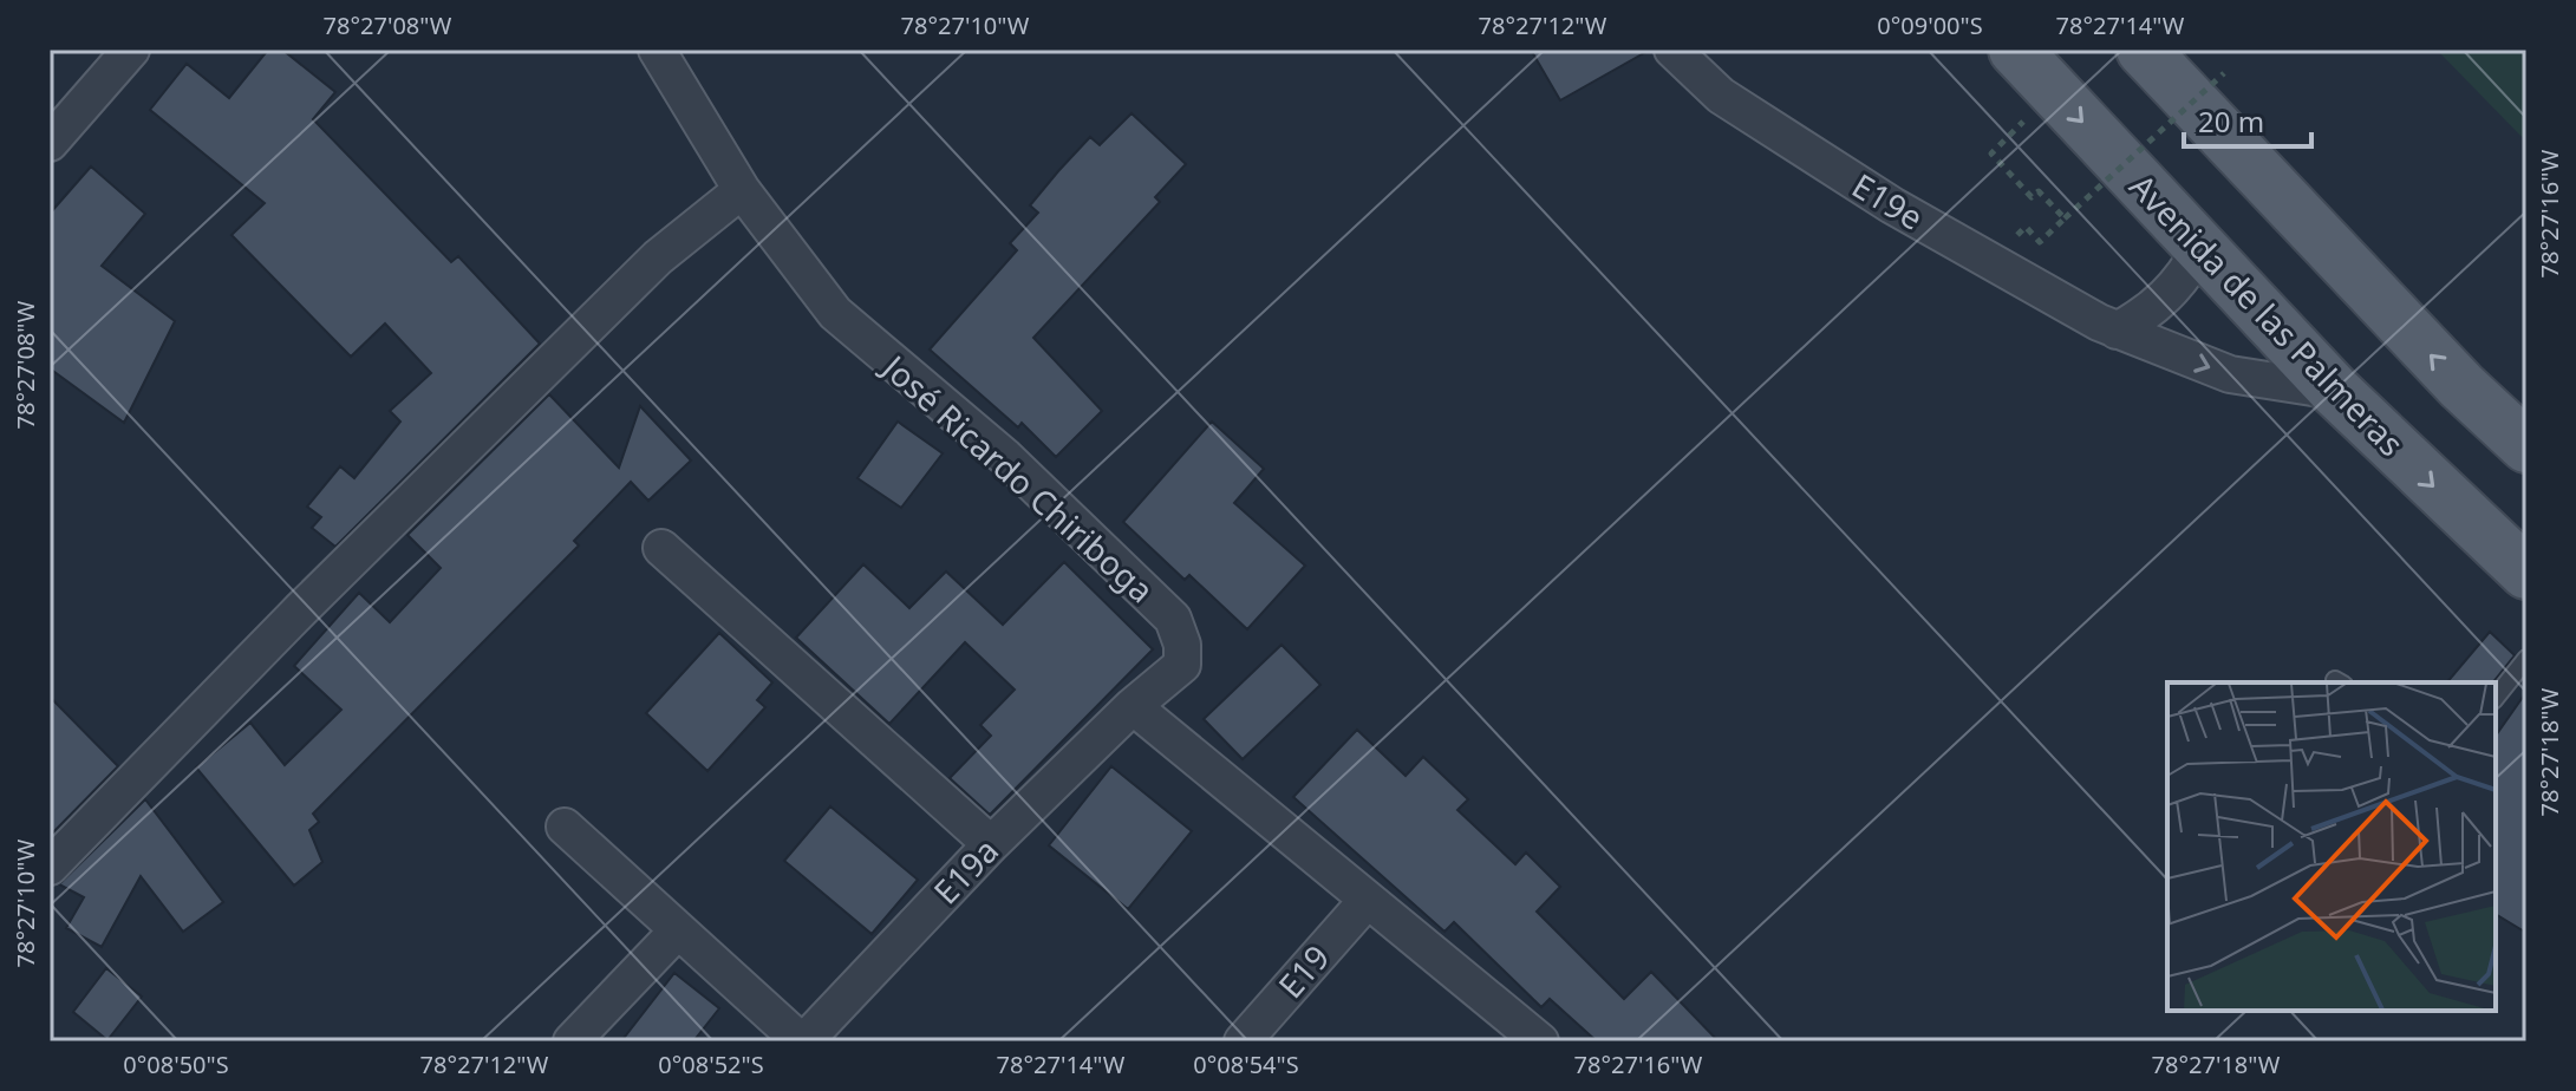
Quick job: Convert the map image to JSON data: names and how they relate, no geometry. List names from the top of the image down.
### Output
{
  "streets": {
    "main road": ["Avenida de las Palmeras"],
    "street": [
      "E19e",
      "José Ricardo Chiriboga",
      "E19a",
      "E19"
    ]
  },
  "crossings": [
    ["E19e", "Avenida de las Palmeras"],
    ["José Ricardo Chiriboga", "E19a"]
  ],
  "scale_bar": "20 m",
  "coordinates": [
    "78°27'08\"W",
    "78°27'10\"W",
    "78°27'12\"W",
    "0°09'00\"S",
    "78°27'14\"W",
    "78°27'16\"W",
    "78°27'18\"W",
    "0°08'50\"S",
    "0°08'52\"S",
    "0°08'54\"S"
  ]
}
